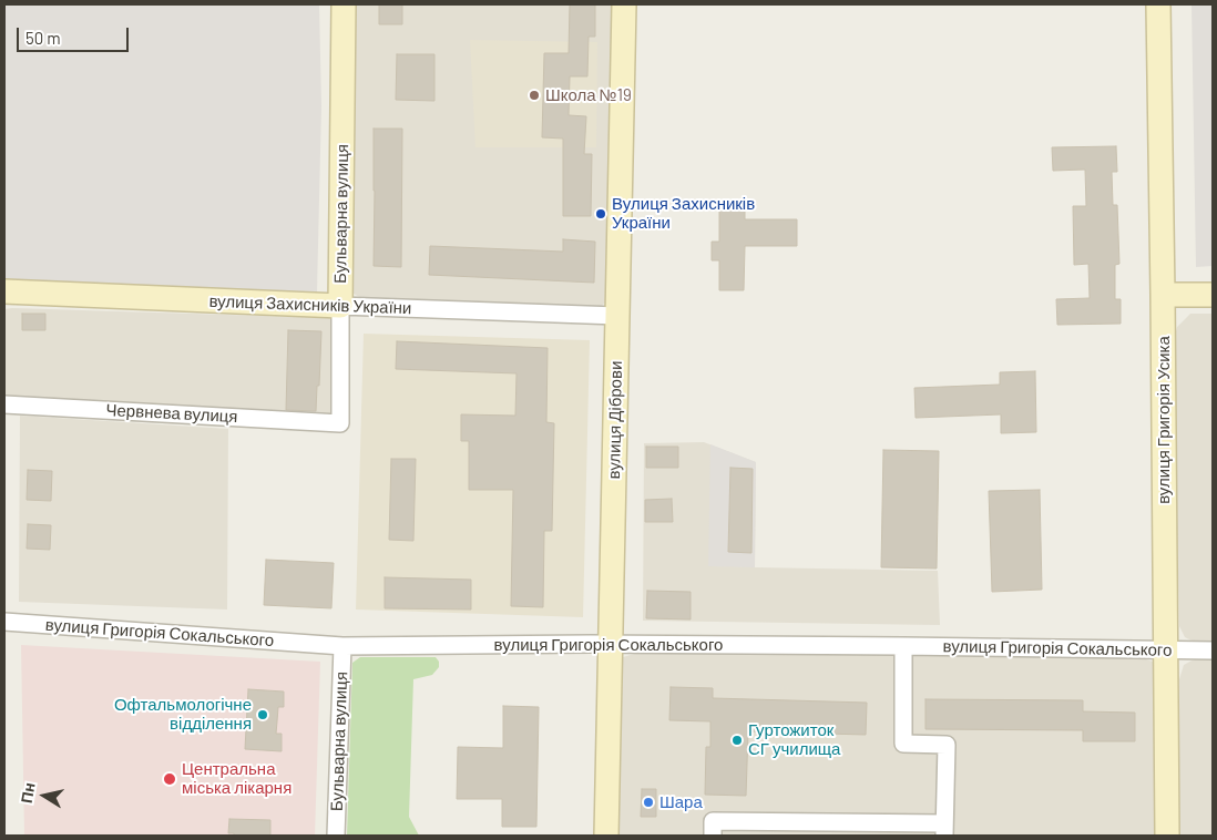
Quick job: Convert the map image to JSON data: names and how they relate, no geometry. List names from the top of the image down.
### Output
{
  "streets": {
    "street": [
      "Бульварна вулиця",
      "вулиця Захисників України",
      "Червнева вулиця",
      "вулиця Діброви",
      "вулиця Григорія Усика",
      "вулиця Григорія Сокальського"
    ]
  },
  "crossings": [
    ["Бульварна вулиця", "вулиця Захисників України"],
    ["Бульварна вулиця", "Червнева вулиця"],
    ["Бульварна вулиця", "вулиця Григорія Сокальського"],
    ["вулиця Захисників України", "вулиця Діброви"],
    ["вулиця Діброви", "вулиця Григорія Сокальського"],
    ["вулиця Григорія Усика", "вулиця Григорія Сокальського"]
  ],
  "places": [
    "Школа №19",
    "Вулиця Захисників України",
    "Офтальмологічне відділення",
    "Гуртожиток СГ училища",
    "Центральна міська лікарня",
    "Шара"
  ],
  "scale_bar": "50 m",
  "north": "left"
}
